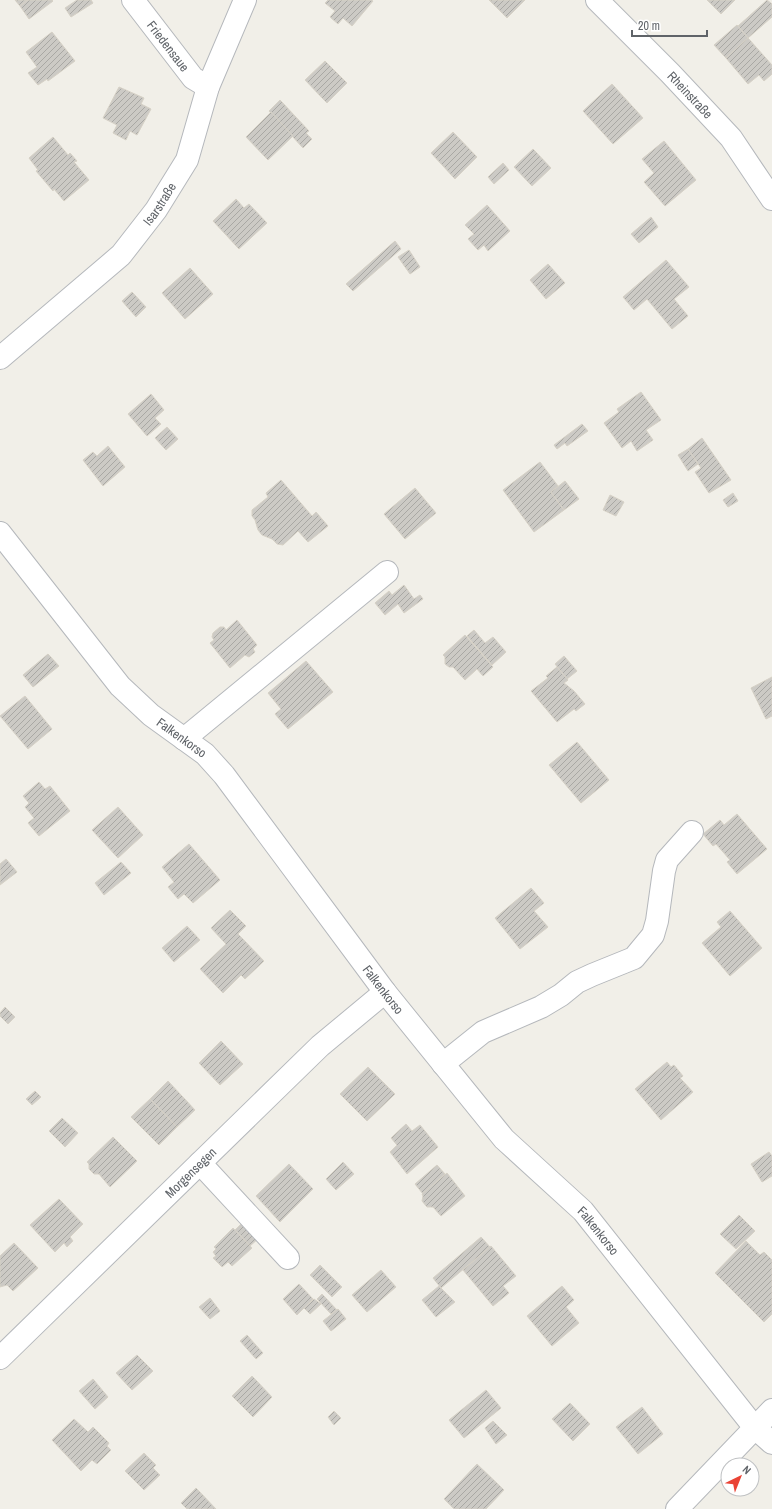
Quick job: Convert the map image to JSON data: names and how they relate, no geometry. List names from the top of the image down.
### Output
{
  "streets": {
    "street": [
      "Friedensaue",
      "Rheinstraße",
      "Isarstraße",
      "Falkenkorso",
      "Morgensegen"
    ]
  },
  "crossings": [
    ["Friedensaue", "Isarstraße"],
    ["Falkenkorso", "Morgensegen"]
  ],
  "scale_bar": "20 m",
  "north": "top right"
}
